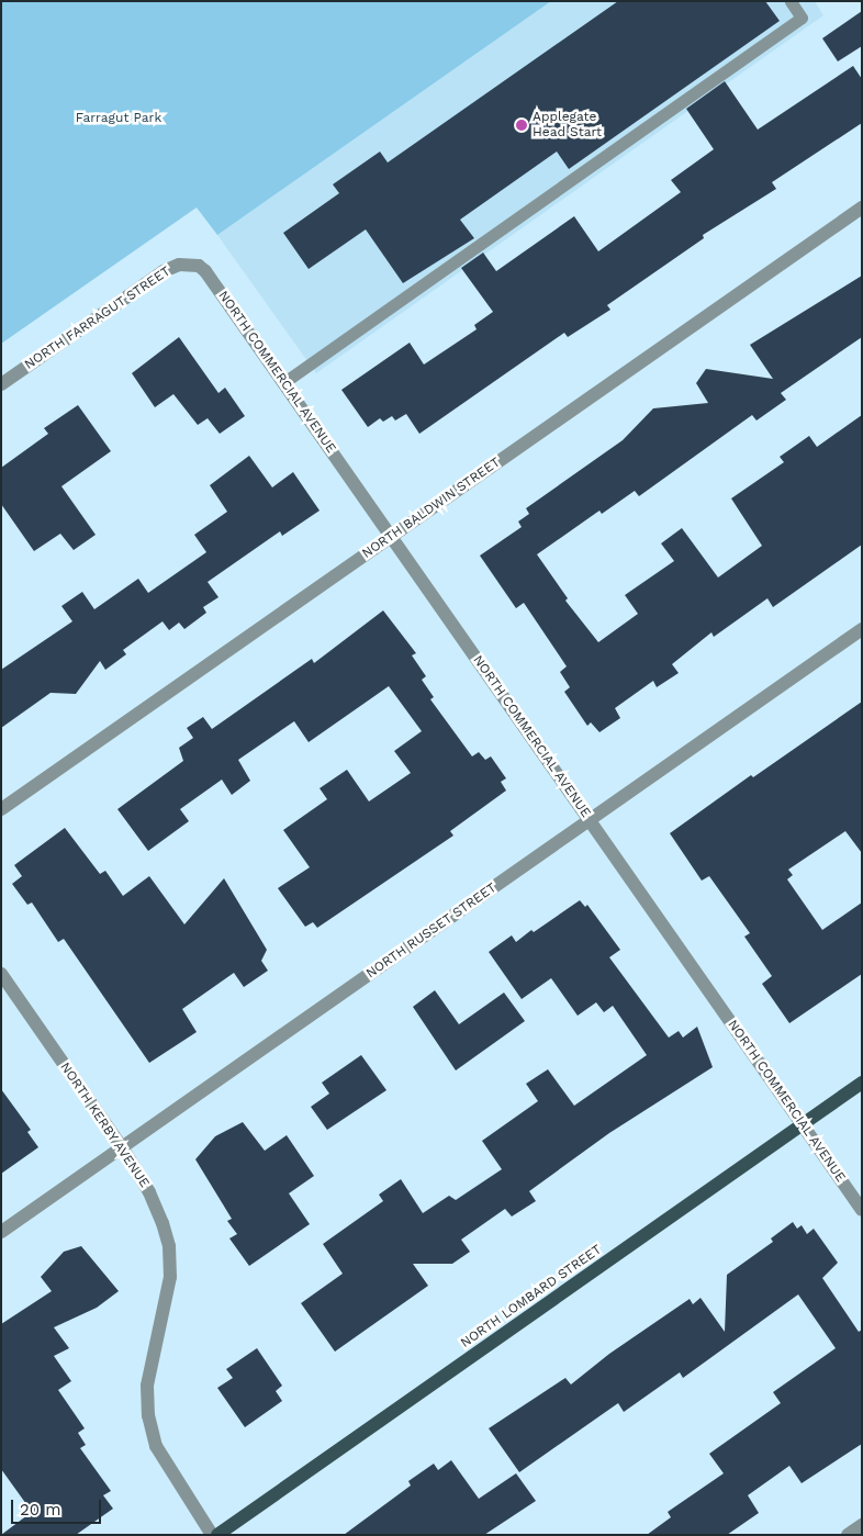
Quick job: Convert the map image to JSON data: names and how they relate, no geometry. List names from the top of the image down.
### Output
{
  "streets": {
    "main road": ["NORTH LOMBARD STREET"],
    "street": [
      "NORTH FARRAGUT STREET",
      "NORTH COMMERCIAL AVENUE",
      "NORTH BALDWIN STREET",
      "NORTH RUSSET STREET",
      "NORTH KERBY AVENUE"
    ]
  },
  "crossings": [
    ["NORTH FARRAGUT STREET", "NORTH COMMERCIAL AVENUE"],
    ["NORTH COMMERCIAL AVENUE", "NORTH BALDWIN STREET"],
    ["NORTH COMMERCIAL AVENUE", "NORTH RUSSET STREET"],
    ["NORTH COMMERCIAL AVENUE", "NORTH LOMBARD STREET"],
    ["NORTH RUSSET STREET", "NORTH KERBY AVENUE"]
  ],
  "parks": ["Farragut Park"],
  "places": ["Applegate Head Start"],
  "scale_bar": "20 m"
}
